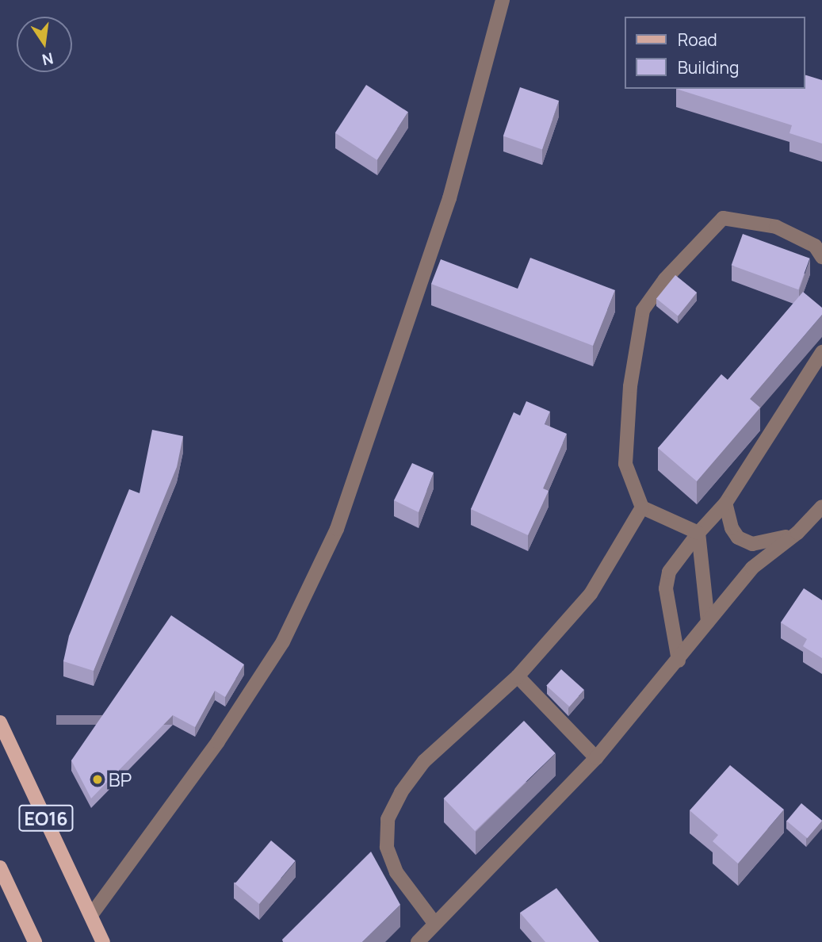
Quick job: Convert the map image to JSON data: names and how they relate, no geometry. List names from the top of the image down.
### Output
{
  "streets": {
    "main road": ["ΕΟ16"]
  },
  "places": ["BP"],
  "legend": ["Road", "Building"],
  "north": "bottom"
}
